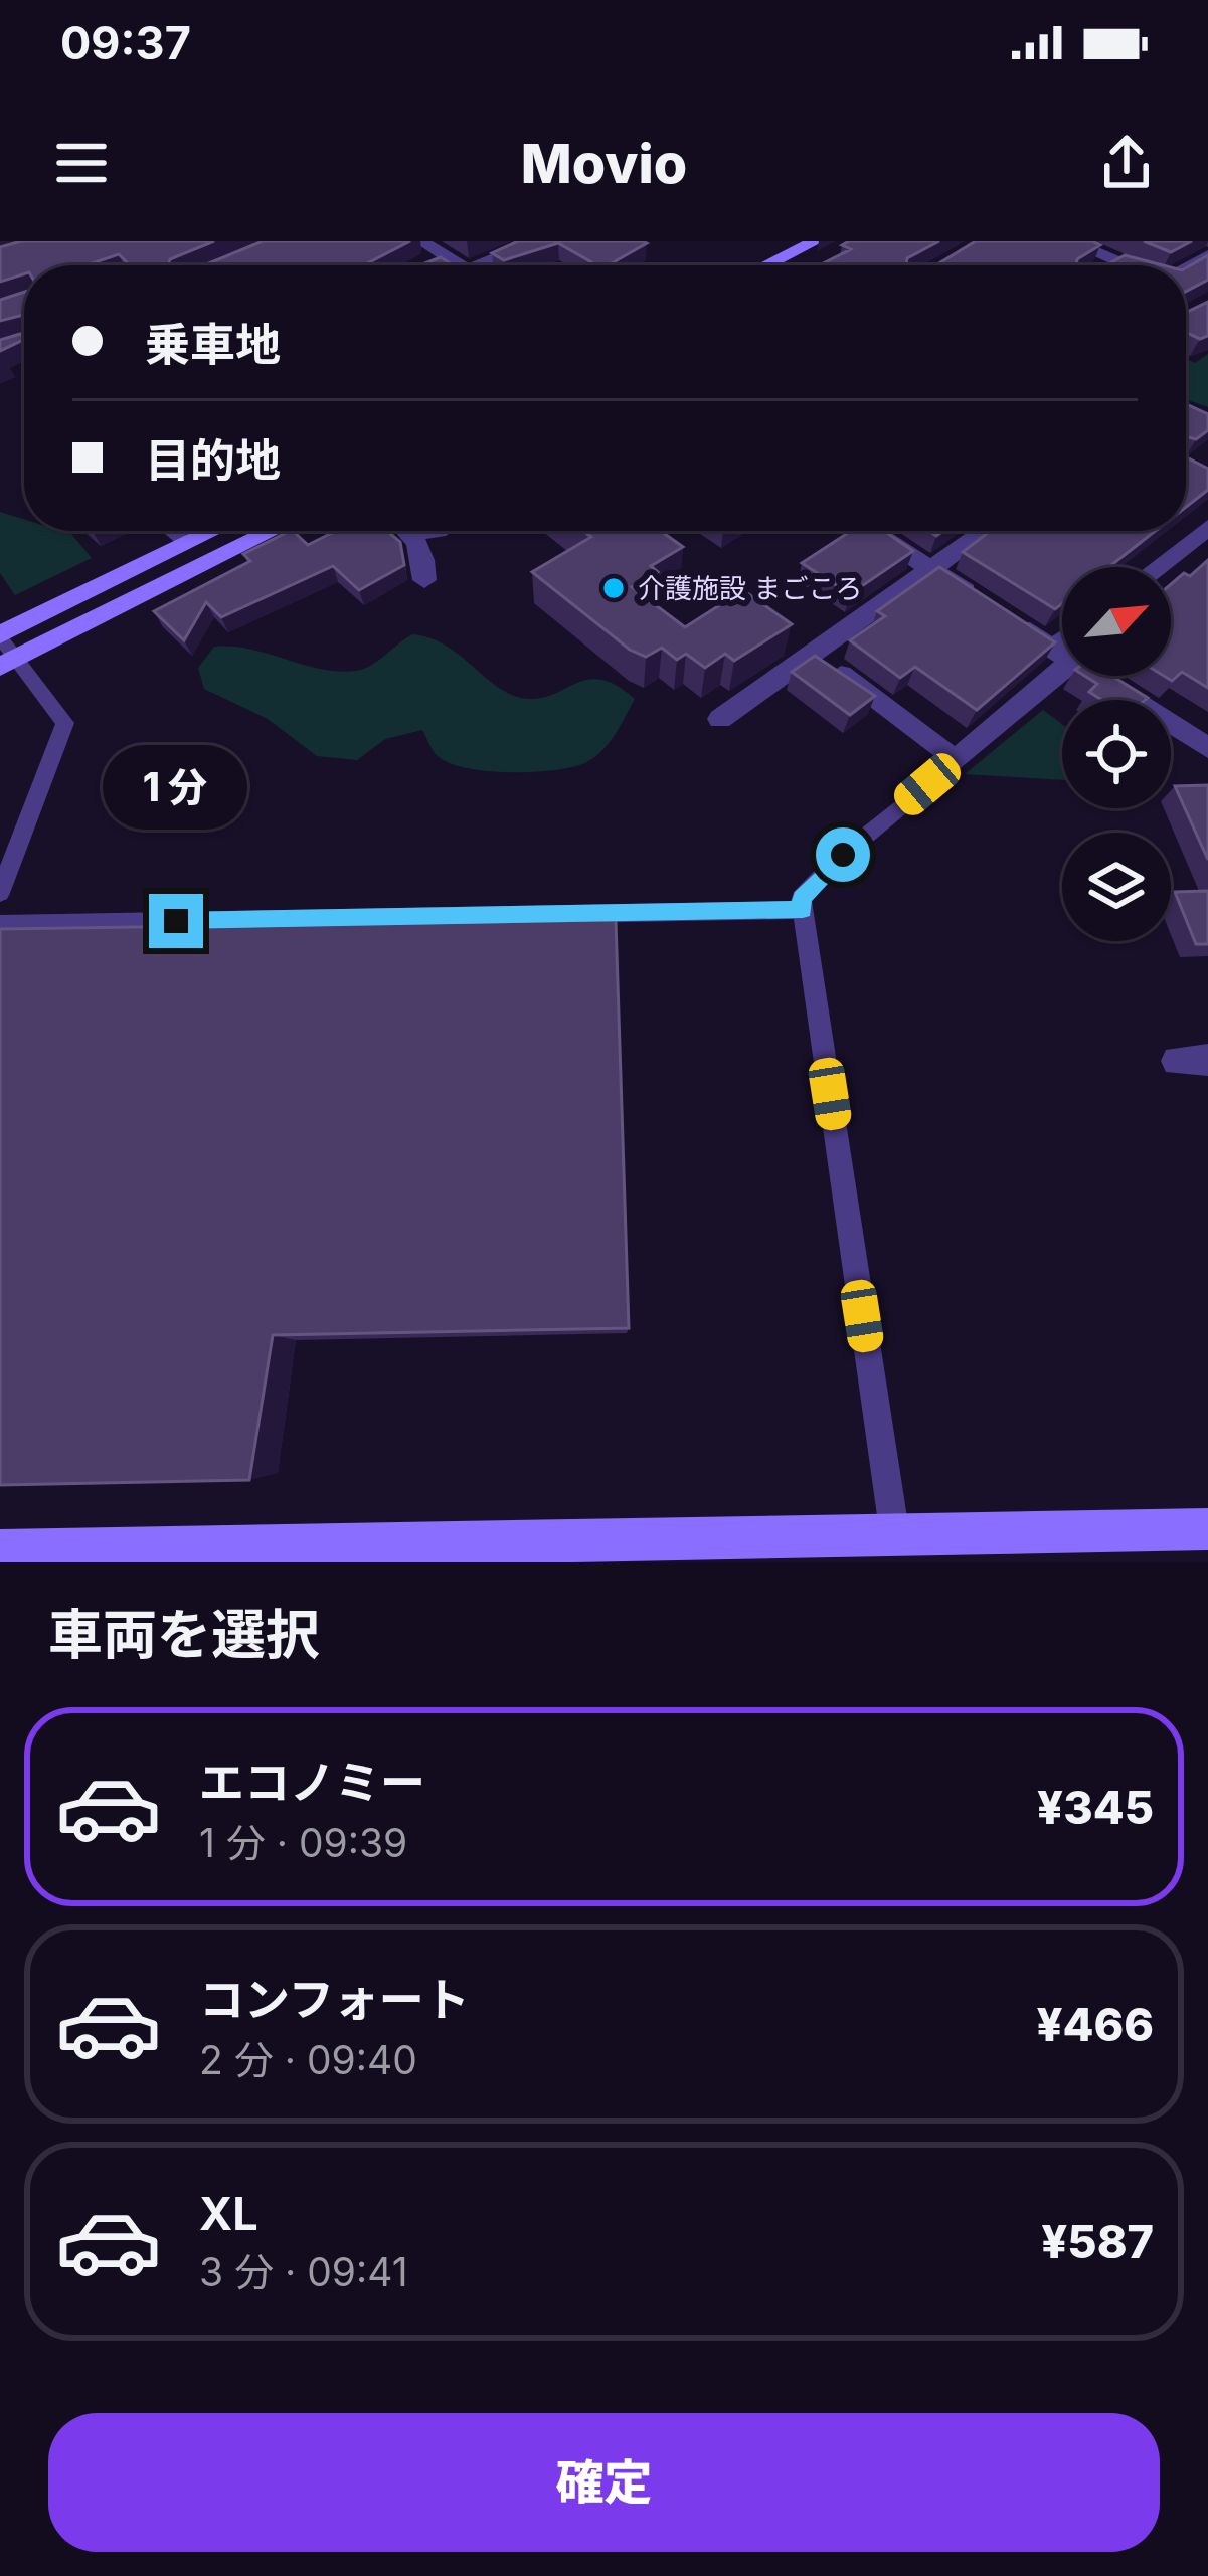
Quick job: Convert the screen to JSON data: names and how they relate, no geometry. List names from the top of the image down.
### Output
{
  "places": ["介護施設 まごころ"],
  "north": "top right",
  "page": {
    "status": "09:37",
    "header": "Movio",
    "banner": ["乗車地", "目的地"],
    "bubble": "1 分",
    "heading": "車両を選択",
    "list": [
      {
        "name": "エコノミー",
        "note": "1 分 · 09:39",
        "value": "¥345"
      },
      {
        "name": "コンフォート",
        "note": "2 分 · 09:40",
        "value": "¥466"
      },
      {
        "name": "XL",
        "note": "3 分 · 09:41",
        "value": "¥587"
      }
    ],
    "buttons": "確定"
  }
}
